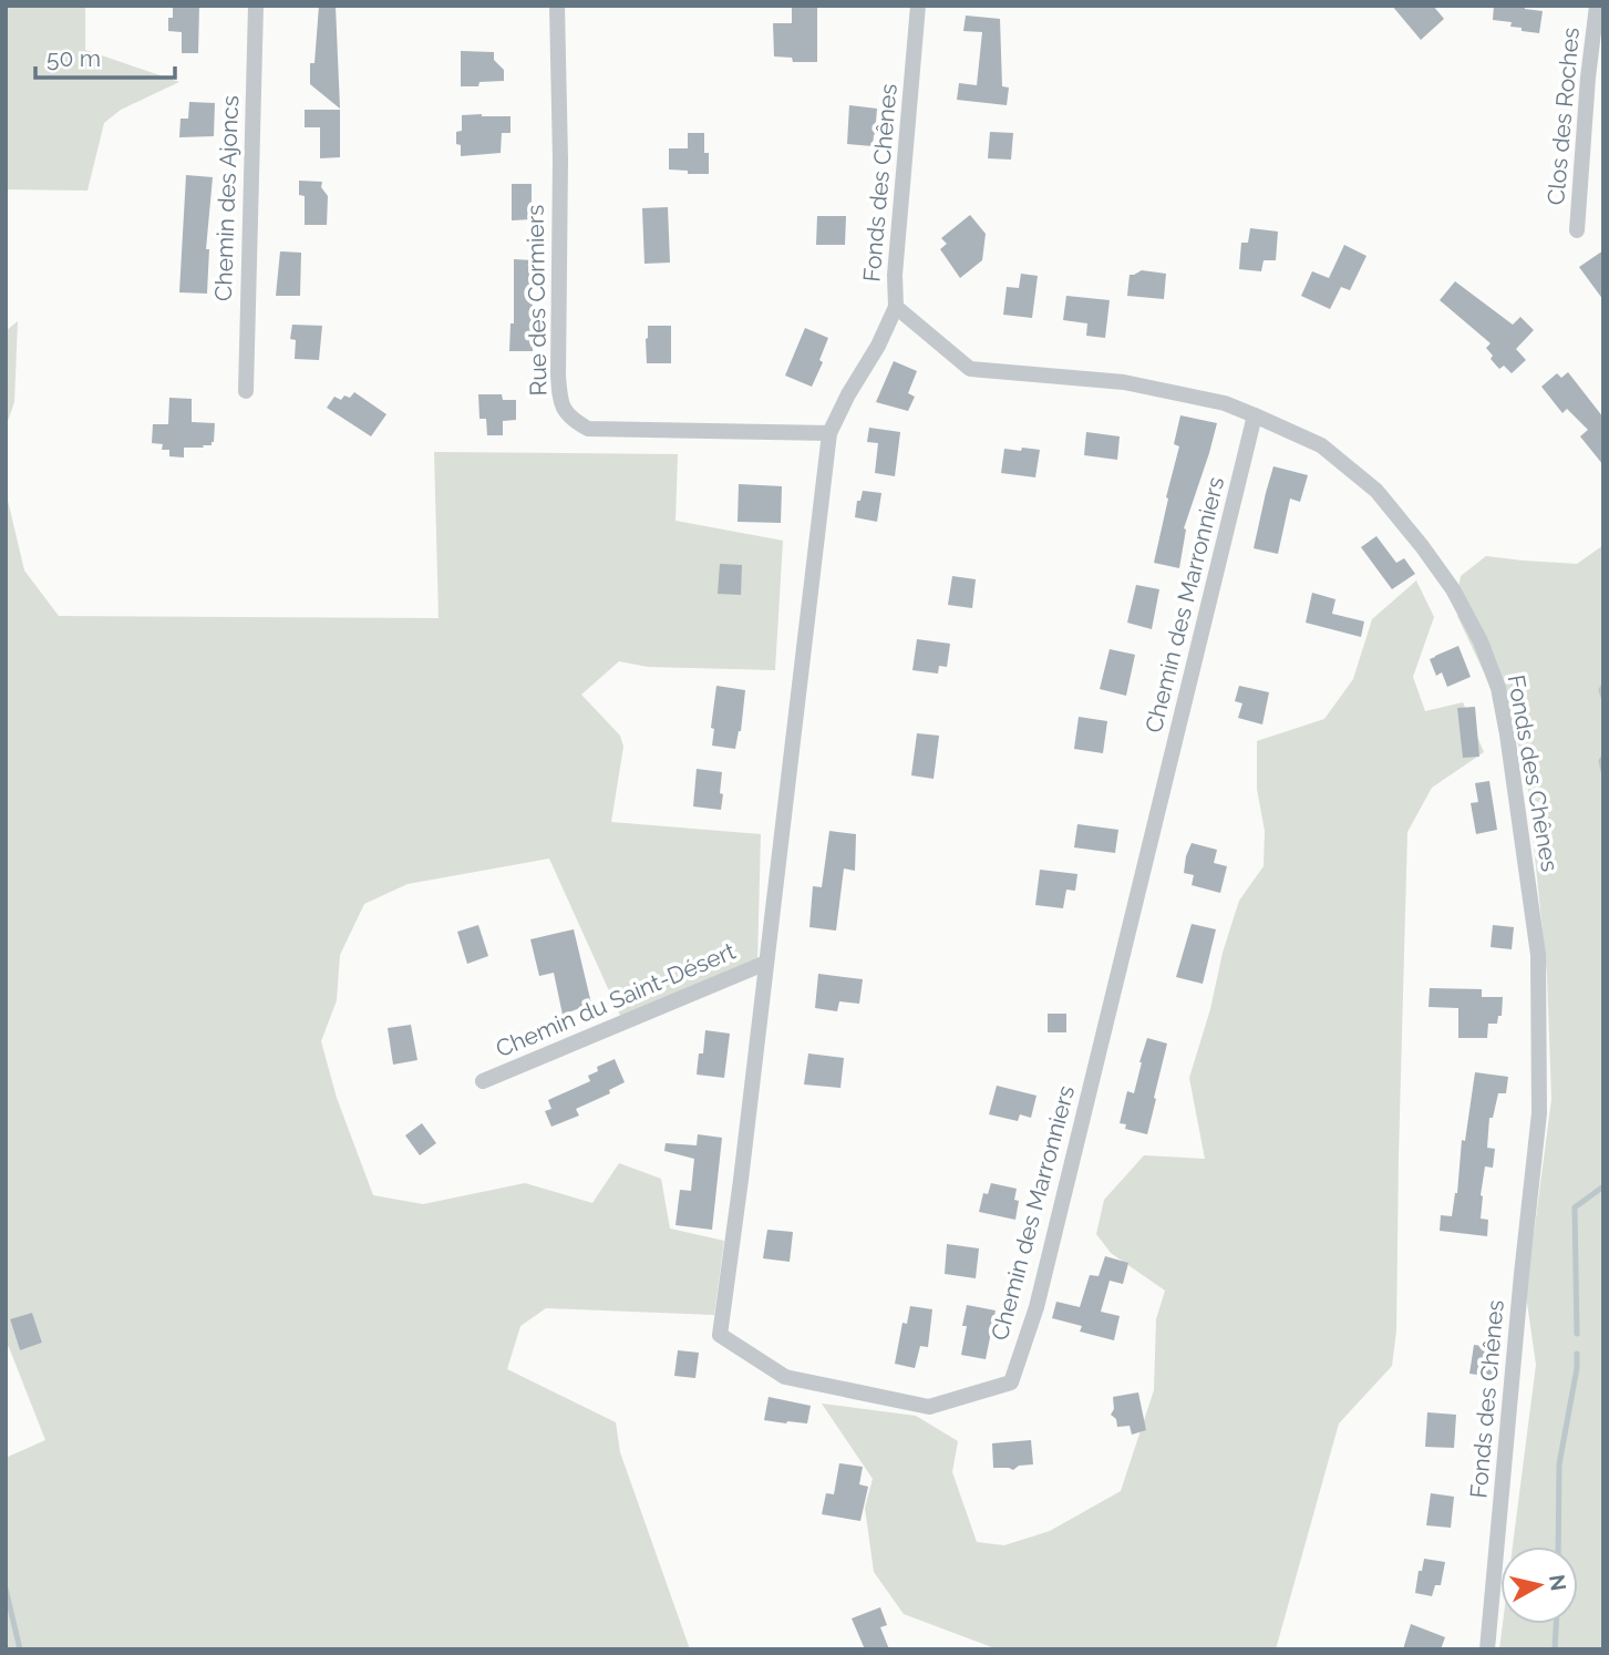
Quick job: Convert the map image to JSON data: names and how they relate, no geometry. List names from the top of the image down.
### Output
{
  "streets": {
    "street": [
      "Clos des Roches",
      "Fonds des Chênes",
      "Chemin des Ajoncs",
      "Rue des Cormiers",
      "Chemin des Marronniers",
      "Chemin du Saint-Désert"
    ]
  },
  "crossings": [
    ["Fonds des Chênes", "Chemin des Marronniers"],
    ["Rue des Cormiers", "Chemin des Marronniers"],
    ["Chemin des Marronniers", "Chemin du Saint-Désert"]
  ],
  "scale_bar": "50 m",
  "north": "right"
}
